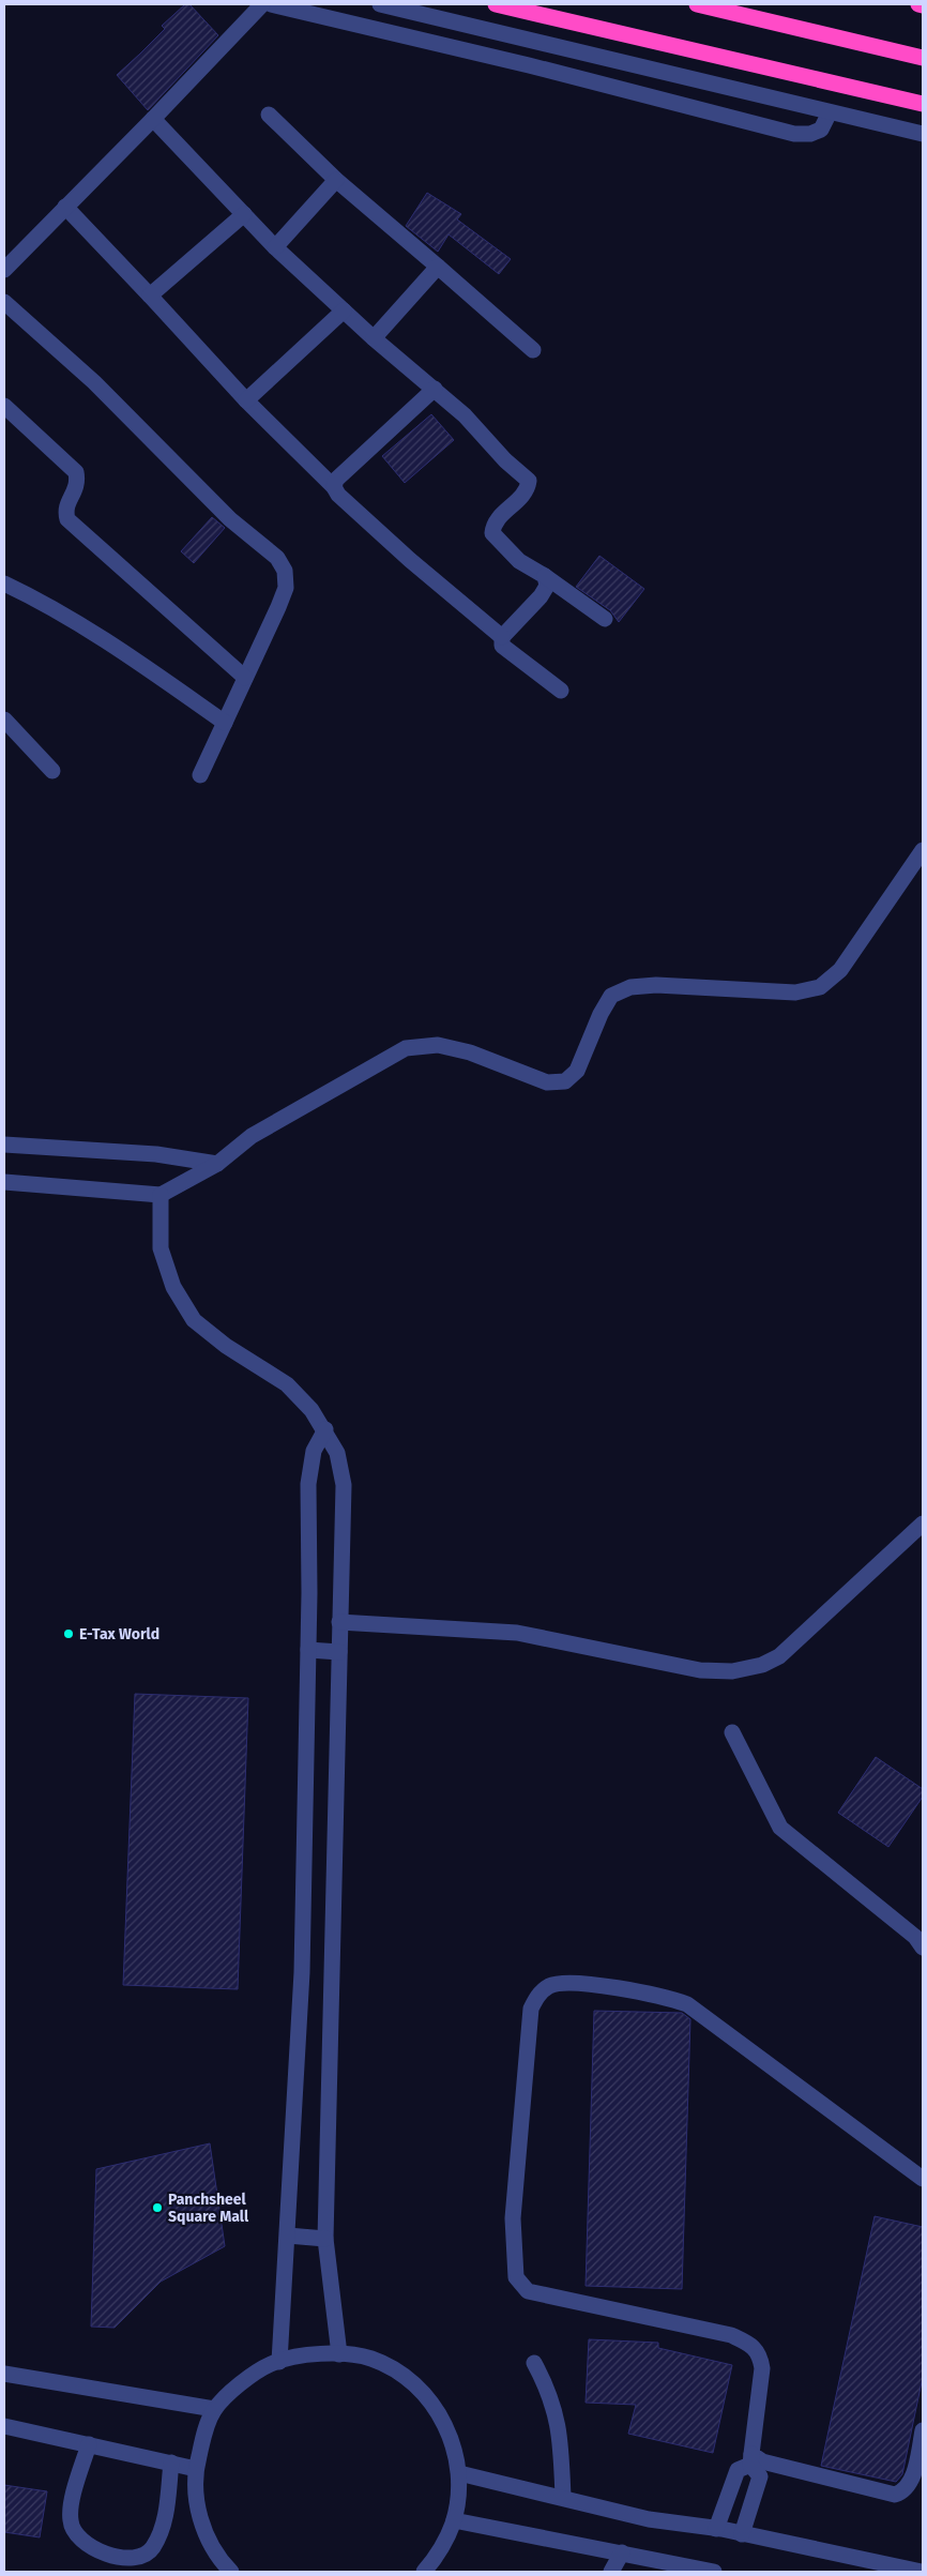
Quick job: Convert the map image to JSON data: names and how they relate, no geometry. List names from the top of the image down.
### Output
{
  "places": ["E-Tax World", "Panchsheel Square Mall"]
}
